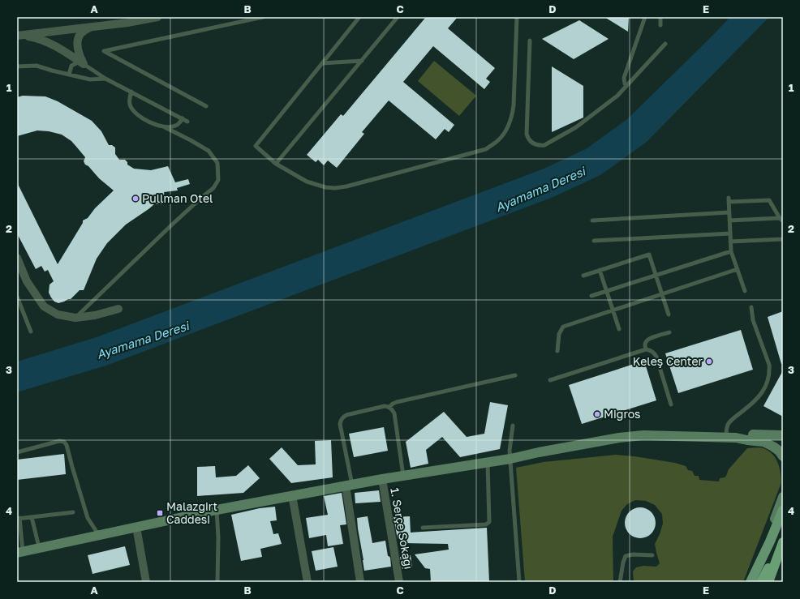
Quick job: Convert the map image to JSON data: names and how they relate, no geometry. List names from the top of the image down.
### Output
{
  "streets": {
    "street": ["1. Serçe Sokağı"]
  },
  "water": ["Ayamama Deresi"],
  "places": {
    "other": ["Pullman Otel", "Keleş Center", "Migros"],
    "transit": ["Malazgirt Caddesi"]
  },
  "grid": {
    "columns": [
      "A",
      "B",
      "C",
      "D",
      "E"
    ],
    "rows": [
      "1",
      "2",
      "3",
      "4"
    ]
  }
}
